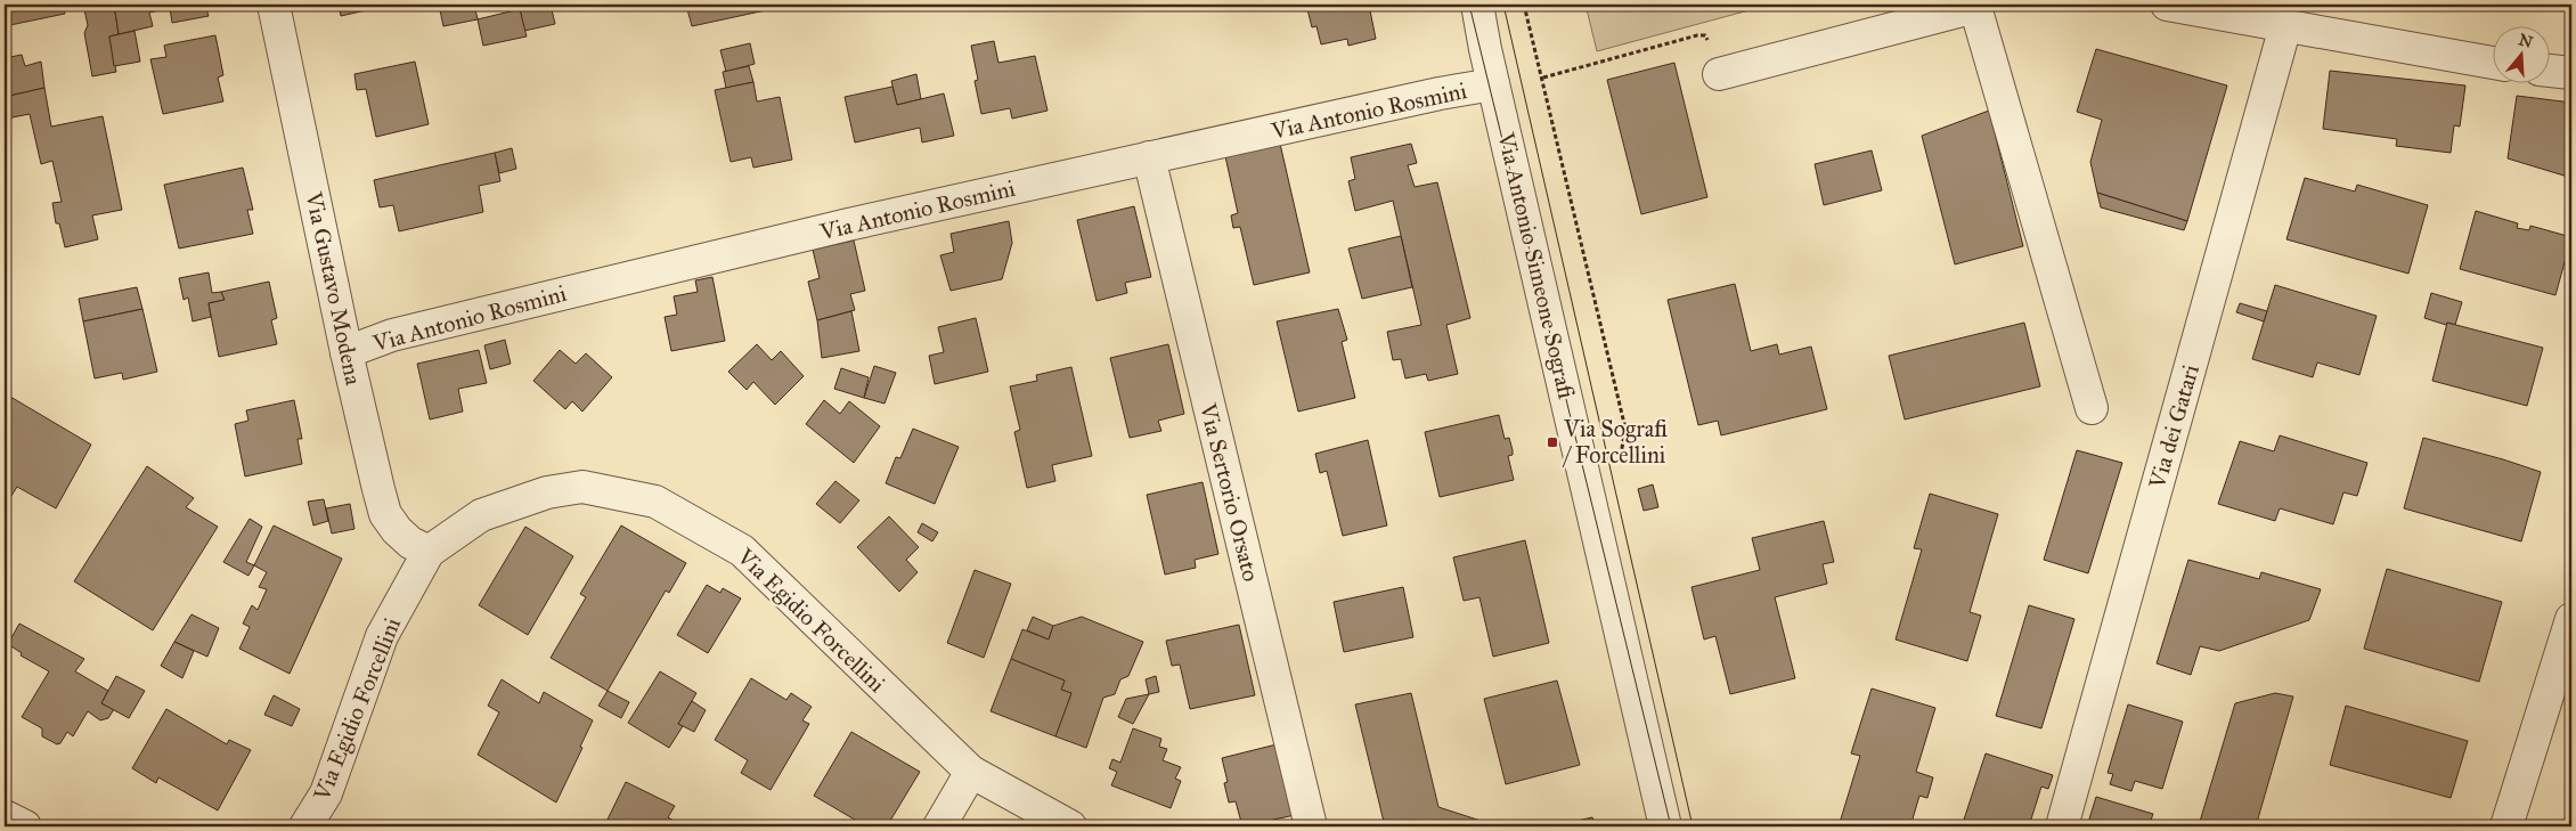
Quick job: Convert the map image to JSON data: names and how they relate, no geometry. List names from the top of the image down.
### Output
{
  "streets": {
    "street": [
      "Via Antonio Rosmini",
      "Via Antonio Simeone Sografi",
      "Via Gustavo Modena",
      "Via dei Gatari",
      "Via Sertorio Orsato",
      "Via Egidio Forcellini"
    ]
  },
  "crossings": [
    ["Via Antonio Rosmini", "Via Antonio Simeone Sografi"],
    ["Via Antonio Rosmini", "Via Gustavo Modena"],
    ["Via Antonio Rosmini", "Via Sertorio Orsato"],
    ["Via Gustavo Modena", "Via Egidio Forcellini"]
  ],
  "places": {
    "transit": ["Via Sografi / Forcellini"]
  },
  "north": "top"
}
